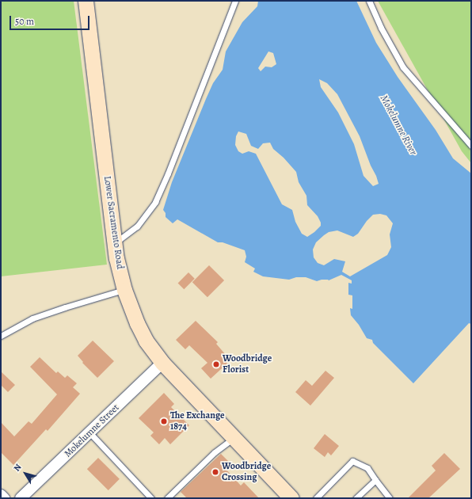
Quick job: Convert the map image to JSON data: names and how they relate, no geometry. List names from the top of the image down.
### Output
{
  "streets": {
    "main road": ["Lower Sacramento Road"],
    "street": ["Mokelumne Street"]
  },
  "crossings": [
    ["Lower Sacramento Road", "Mokelumne Street"]
  ],
  "water": ["Mokelumne River"],
  "places": ["Woodbridge Florist", "The Exchange 1874", "Woodbridge Crossing"],
  "scale_bar": "50 m",
  "north": "top left"
}
